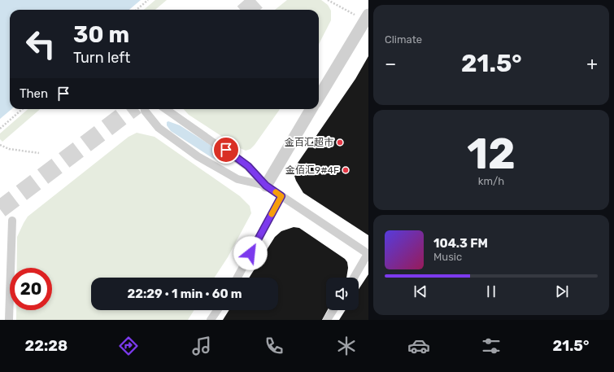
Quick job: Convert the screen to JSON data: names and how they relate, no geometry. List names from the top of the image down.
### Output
{
  "places": ["金百汇超市", "金佰汇9#4F"],
  "page": {
    "tile": [
      "Climate",
      ["12", "km/h"]
    ],
    "turn": ["30 m", "Turn left"],
    "heat": ["−", "21.5°", "+"],
    "then": "Then",
    "song": ["104.3 FM", "Music"],
    "limit": "20",
    "trip": "22:29 · 1 min · 60 m",
    "tabs": ["22:28", "21.5°"]
  }
}
